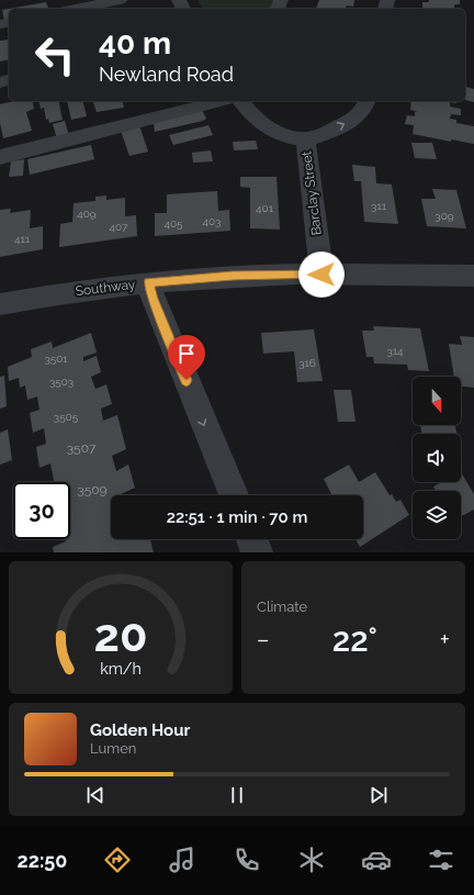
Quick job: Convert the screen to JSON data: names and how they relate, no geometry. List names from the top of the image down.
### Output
{
  "streets": {
    "street": ["Barclay Street", "Southway"]
  },
  "crossings": [
    ["Barclay Street", "Southway"]
  ],
  "house_numbers": [
    "311",
    "401",
    "409",
    "309",
    "403",
    "405",
    "407",
    "411",
    "314",
    "3501",
    "316",
    "3503",
    "3505",
    "3507",
    "3509"
  ],
  "north": "bottom",
  "page": {
    "turn": ["40 m", "Newland Road"],
    "limit": "30",
    "trip": "22:51 · 1 min · 70 m",
    "tile": "Climate",
    "heat": ["−", "22°", "+"],
    "song": ["Golden Hour", "Lumen"],
    "tabs": "22:50",
    "gauge": ["20", "km/h"]
  }
}
